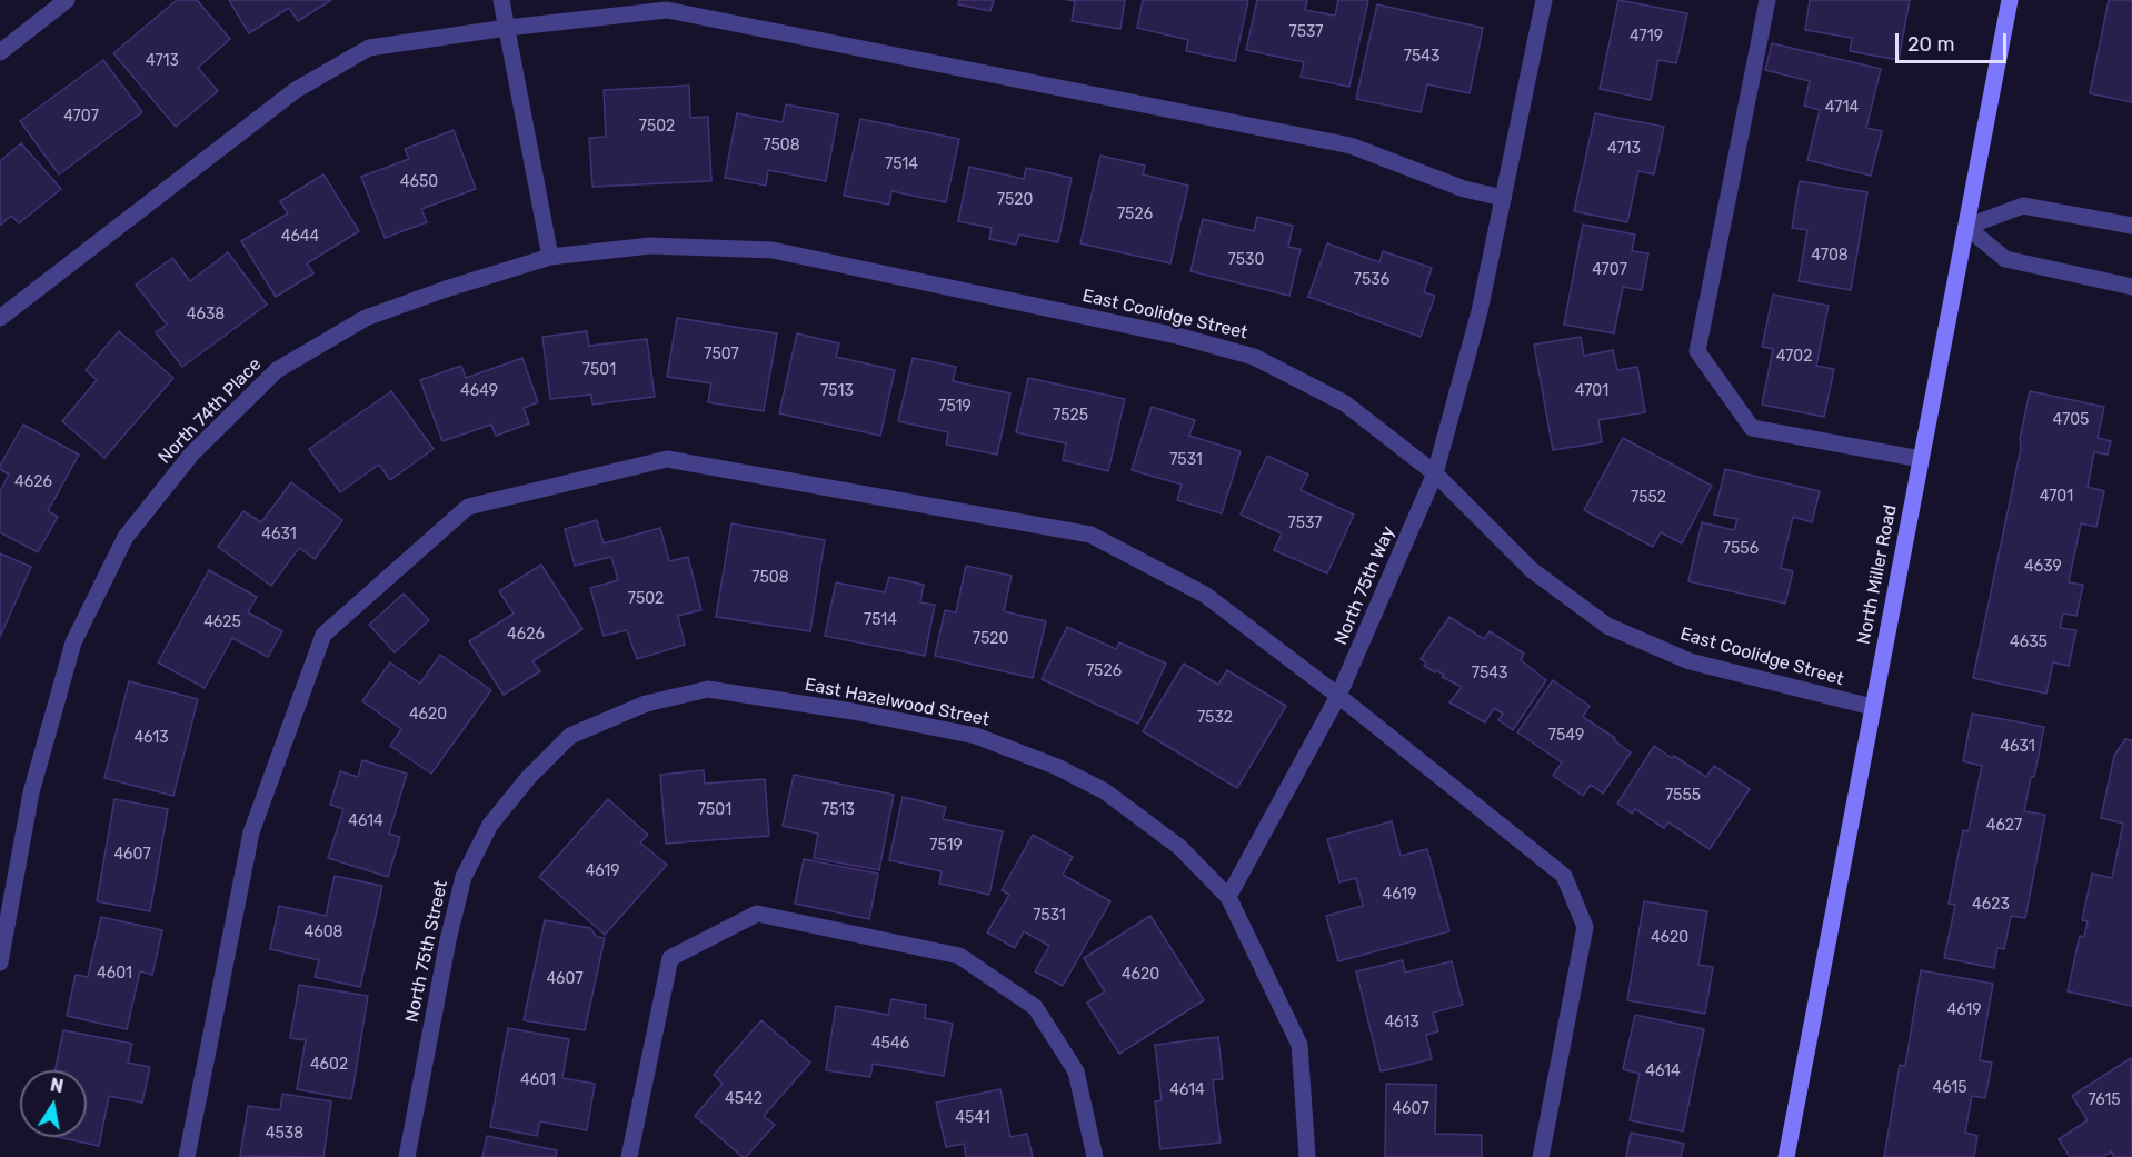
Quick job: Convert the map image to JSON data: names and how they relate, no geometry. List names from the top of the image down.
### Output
{
  "streets": {
    "street": [
      "East Coolidge Street",
      "North 74th Place",
      "North Miller Road",
      "North 75th Way",
      "East Hazelwood Street",
      "North 75th Street"
    ]
  },
  "crossings": [
    ["East Coolidge Street", "North 74th Place"],
    ["East Coolidge Street", "North Miller Road"],
    ["East Coolidge Street", "North 75th Way"],
    ["North 75th Way", "East Hazelwood Street"],
    ["East Hazelwood Street", "North 75th Street"]
  ],
  "house_numbers": [
    "7537",
    "4719",
    "7543",
    "4713",
    "4714",
    "4707",
    "7502",
    "7508",
    "4713",
    "7514",
    "4650",
    "7520",
    "7526",
    "4644",
    "4708",
    "7530",
    "4707",
    "7536",
    "4638",
    "7507",
    "4702",
    "7501",
    "4649",
    "7513",
    "4701",
    "7519",
    "7525",
    "4705",
    "7531",
    "4626",
    "4701",
    "7552",
    "7537",
    "4631",
    "7556",
    "4639",
    "7508",
    "7502",
    "7514",
    "4625",
    "4626",
    "7520",
    "4635",
    "7526",
    "7543",
    "4620",
    "7532",
    "7549",
    "4613",
    "4631",
    "7555",
    "7501",
    "7513",
    "4614",
    "4627",
    "7519",
    "4607",
    "4619",
    "4619",
    "4623",
    "7531",
    "4608",
    "4620",
    "4601",
    "4620",
    "4607",
    "4619",
    "4613",
    "4546",
    "4602",
    "4614",
    "4601",
    "4615",
    "4614",
    "4542",
    "7615",
    "4607",
    "4541",
    "4538"
  ],
  "scale_bar": "20 m",
  "north": "top"
}
